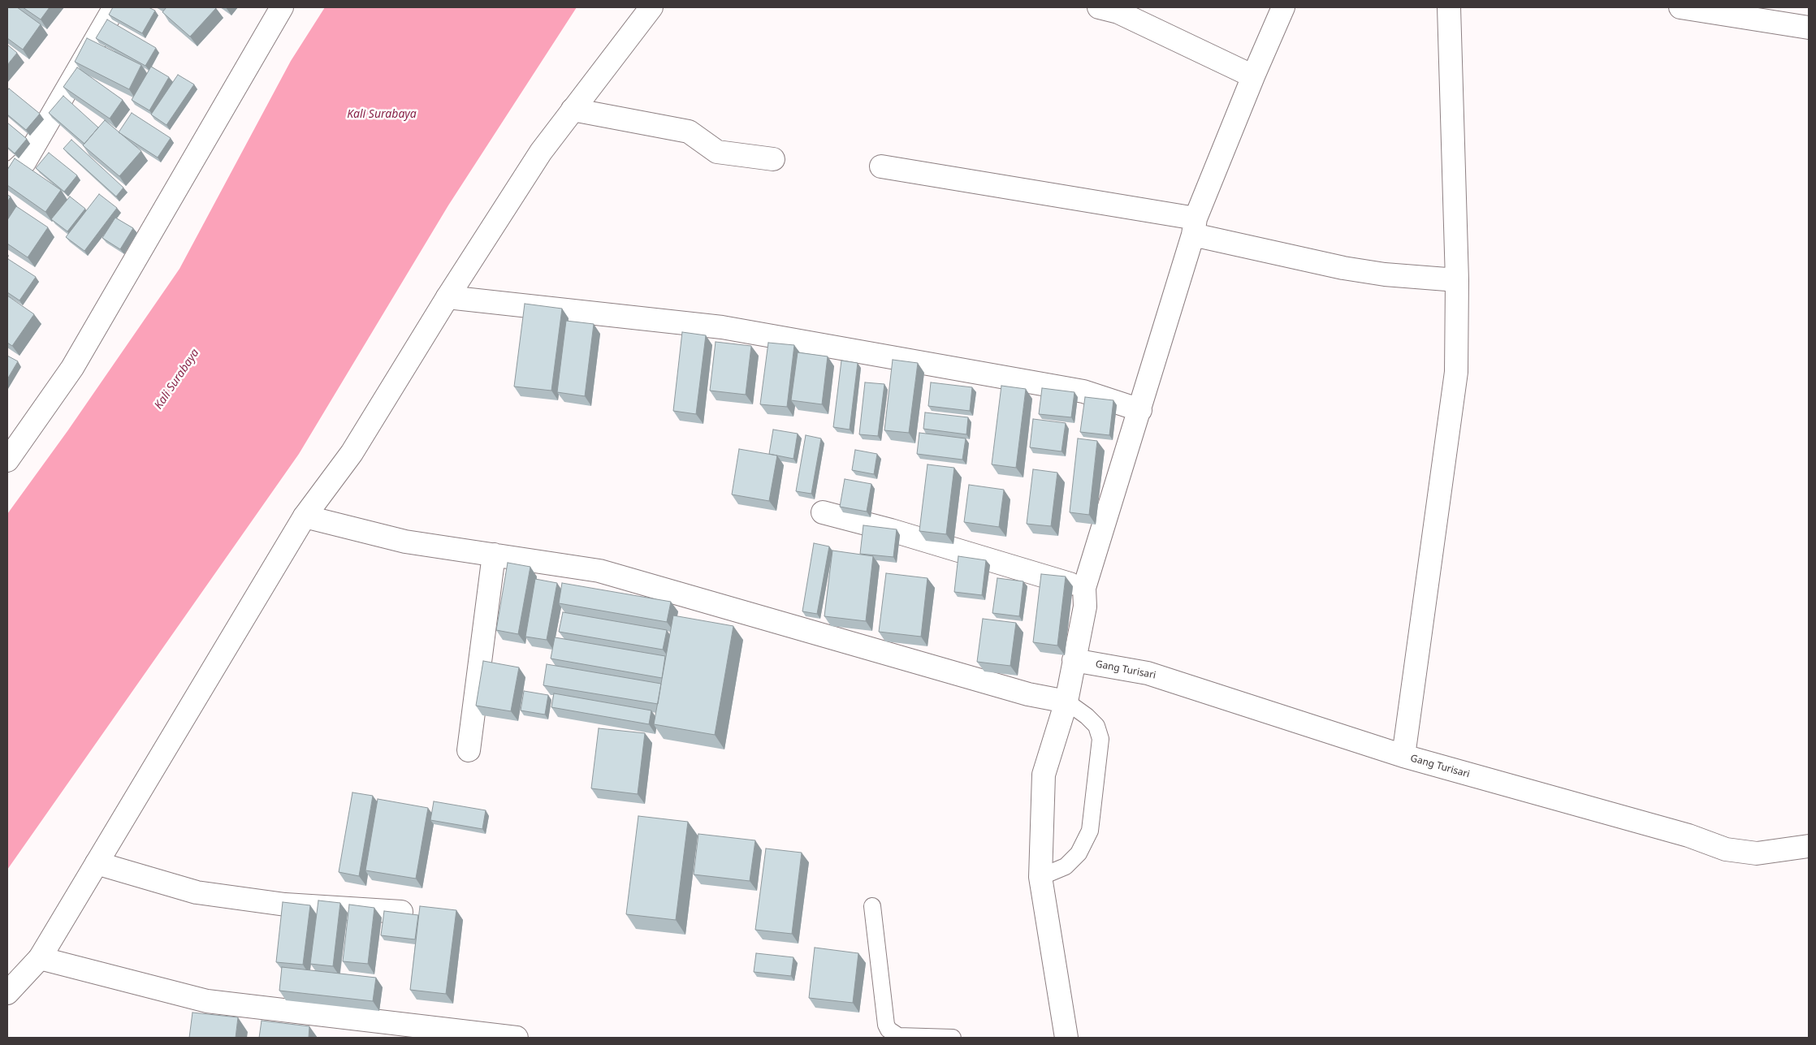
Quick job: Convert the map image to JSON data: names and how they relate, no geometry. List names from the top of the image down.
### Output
{
  "streets": {
    "street": ["Gang Turisari"]
  },
  "water": ["Kali Surabaya"]
}
